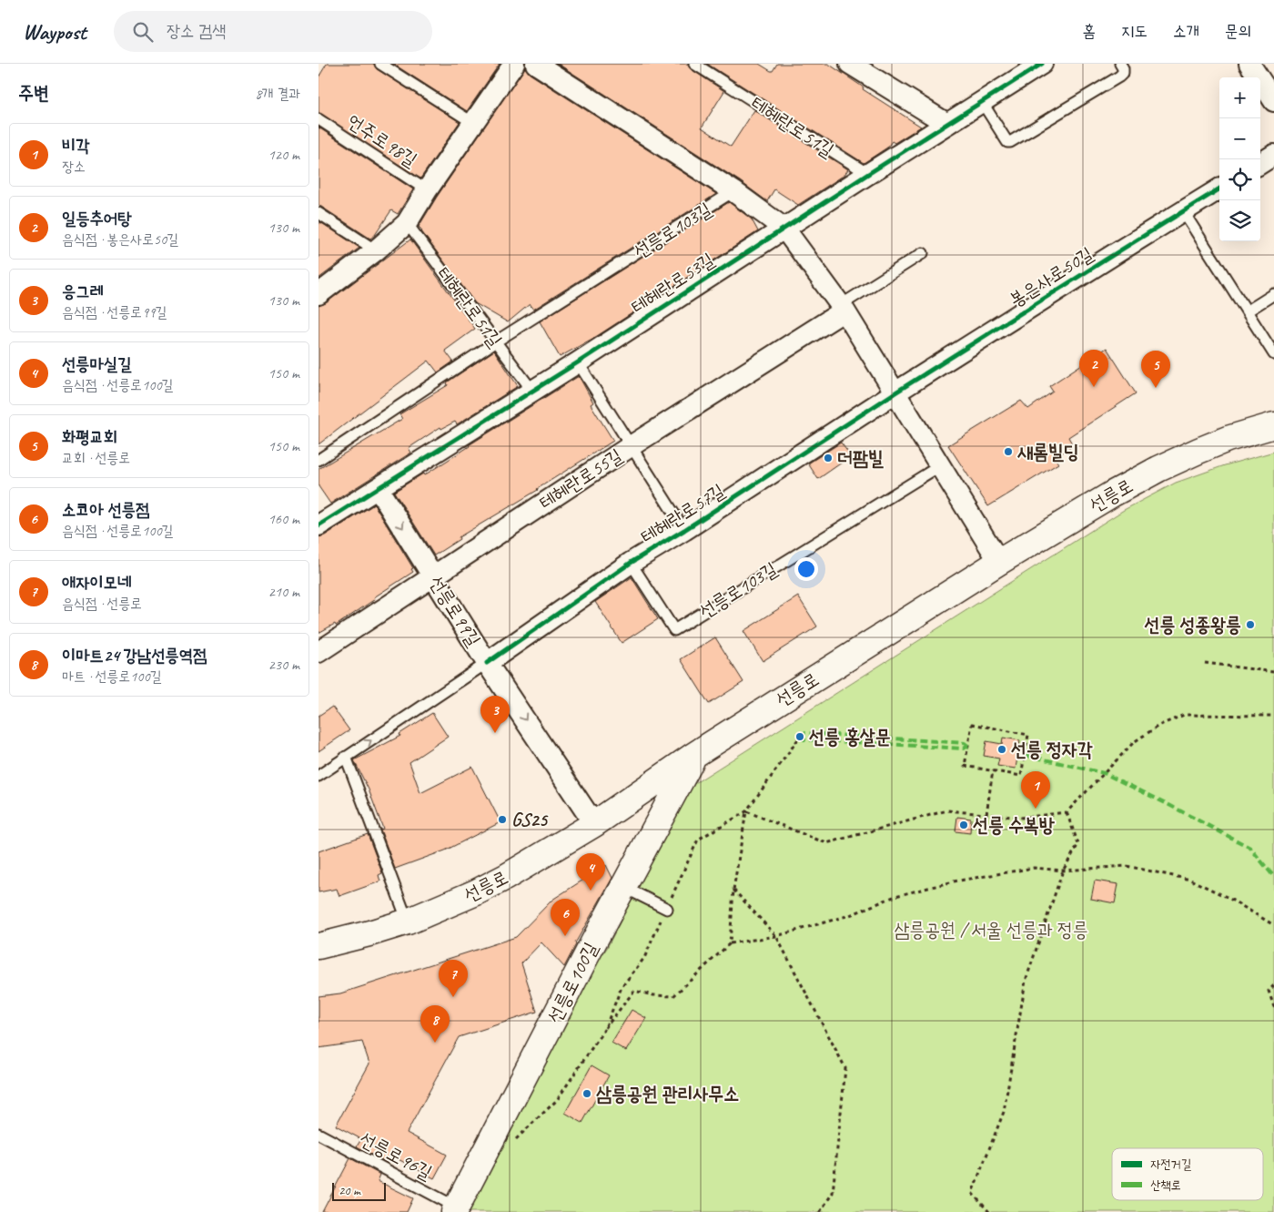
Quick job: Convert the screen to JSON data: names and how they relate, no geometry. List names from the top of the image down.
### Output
{
  "streets": {
    "main road": ["선릉로", "선릉로100길"],
    "street": [
      "선릉로103길",
      "봉은사로50길",
      "테헤란로53길",
      "테헤란로55길",
      "테헤란로57길",
      "선릉로99길"
    ],
    "lane": ["테헤란로51길", "언주로98길", "선릉로96길"]
  },
  "crossings": [
    ["테헤란로51길", "선릉로103길"],
    ["테헤란로51길", "테헤란로53길"],
    ["선릉로103길", "봉은사로50길"],
    ["선릉로103길", "테헤란로53길"],
    ["선릉로103길", "테헤란로55길"],
    ["선릉로103길", "선릉로"],
    ["선릉로103길", "테헤란로57길"],
    ["봉은사로50길", "테헤란로57길"],
    ["테헤란로53길", "선릉로99길"],
    ["테헤란로55길", "선릉로99길"],
    ["선릉로", "선릉로99길"],
    ["선릉로", "선릉로100길"],
    ["테헤란로57길", "선릉로99길"],
    ["선릉로100길", "선릉로96길"]
  ],
  "one_way": ["선릉로99길"],
  "parks": ["삼릉공원 / 서울 선릉과 정릉"],
  "places": [
    "새롬빌딩",
    "더팜빌",
    "선릉 성종왕릉",
    "선릉 홍살문",
    "선릉 정자각",
    "GS25",
    "선릉 수복방",
    "삼릉공원 관리사무소"
  ],
  "legend": ["자전거길", "산책로"],
  "scale_bar": "20 m",
  "page": {
    "header": "Waypost",
    "search": "장소 검색",
    "nav": [
      "홈",
      "지도",
      "소개",
      "문의"
    ],
    "heading": ["주변", "8개 결과"],
    "map_buttons": ["+", "−"],
    "list": [
      {
        "mark": "1",
        "name": "비각",
        "note": "장소",
        "value": "120 m"
      },
      {
        "mark": "2",
        "name": "일등추어탕",
        "note": "음식점 · 봉은사로50길",
        "value": "130 m"
      },
      {
        "mark": "3",
        "name": "응그레",
        "note": "음식점 · 선릉로99길",
        "value": "130 m"
      },
      {
        "mark": "4",
        "name": "선릉마실길",
        "note": "음식점 · 선릉로100길",
        "value": "150 m"
      },
      {
        "mark": "5",
        "name": "화평교회",
        "note": "교회 · 선릉로",
        "value": "150 m"
      },
      {
        "mark": "6",
        "name": "소코아 선릉점",
        "note": "음식점 · 선릉로100길",
        "value": "160 m"
      },
      {
        "mark": "7",
        "name": "애자이모네",
        "note": "음식점 · 선릉로",
        "value": "210 m"
      },
      {
        "mark": "8",
        "name": "이마트24 강남선릉역점",
        "note": "마트 · 선릉로100길",
        "value": "230 m"
      }
    ],
    "pins": [
      "2",
      "5",
      "3",
      "1",
      "4",
      "6",
      "7",
      "8"
    ],
    "scale": "20 m"
  }
}
